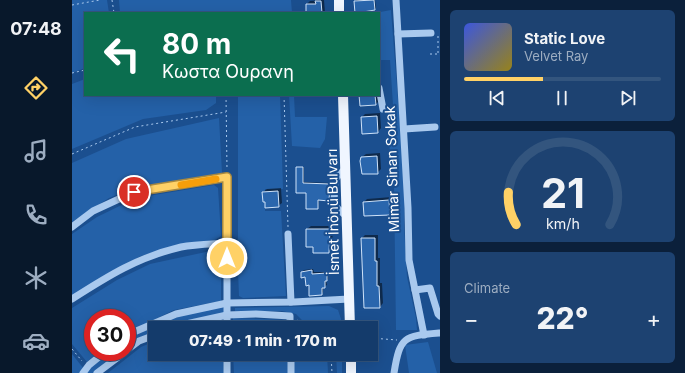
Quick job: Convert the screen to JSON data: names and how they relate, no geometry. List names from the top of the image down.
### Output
{
  "streets": {
    "main road": ["İsmet İnönü Bulvarı"],
    "street": ["Mimar Sinan Sokak"]
  },
  "page": {
    "tabs": "07:48",
    "turn": ["80 m", "Κωστα Ουρανη"],
    "song": ["Static Love", "Velvet Ray"],
    "tile": "Climate",
    "heat": ["−", "22°", "+"],
    "limit": "30",
    "trip": "07:49 · 1 min · 170 m",
    "gauge": ["21", "km/h"]
  }
}
